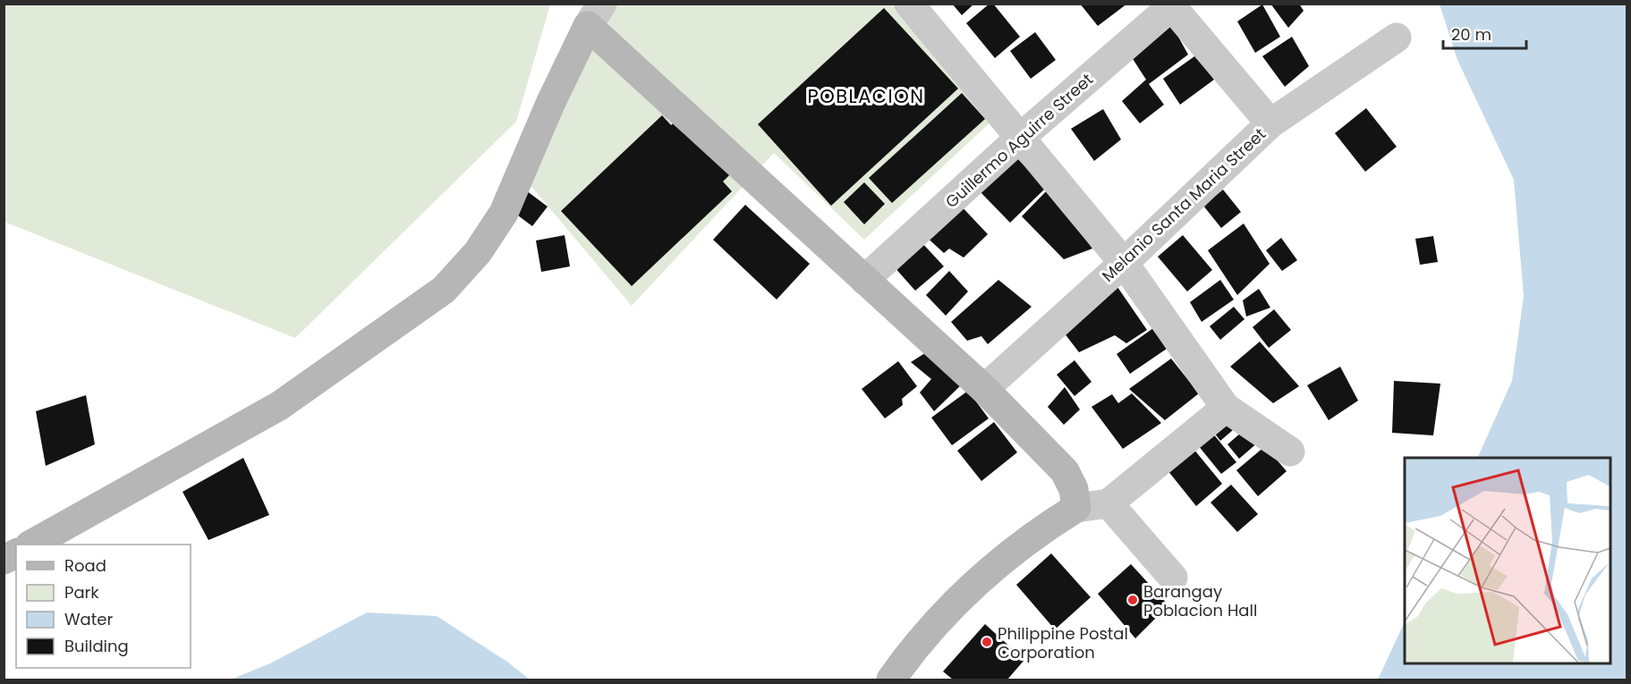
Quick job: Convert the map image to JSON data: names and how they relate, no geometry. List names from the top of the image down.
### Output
{
  "streets": {
    "street": ["Guillermo Aguirre Street", "Melanio Santa Maria Street"]
  },
  "districts": ["POBLACION"],
  "places": ["Barangay Poblacion Hall", "Philippine Postal Corporation"],
  "legend": [
    "Road",
    "Park",
    "Water",
    "Building"
  ],
  "scale_bar": "20 m"
}
